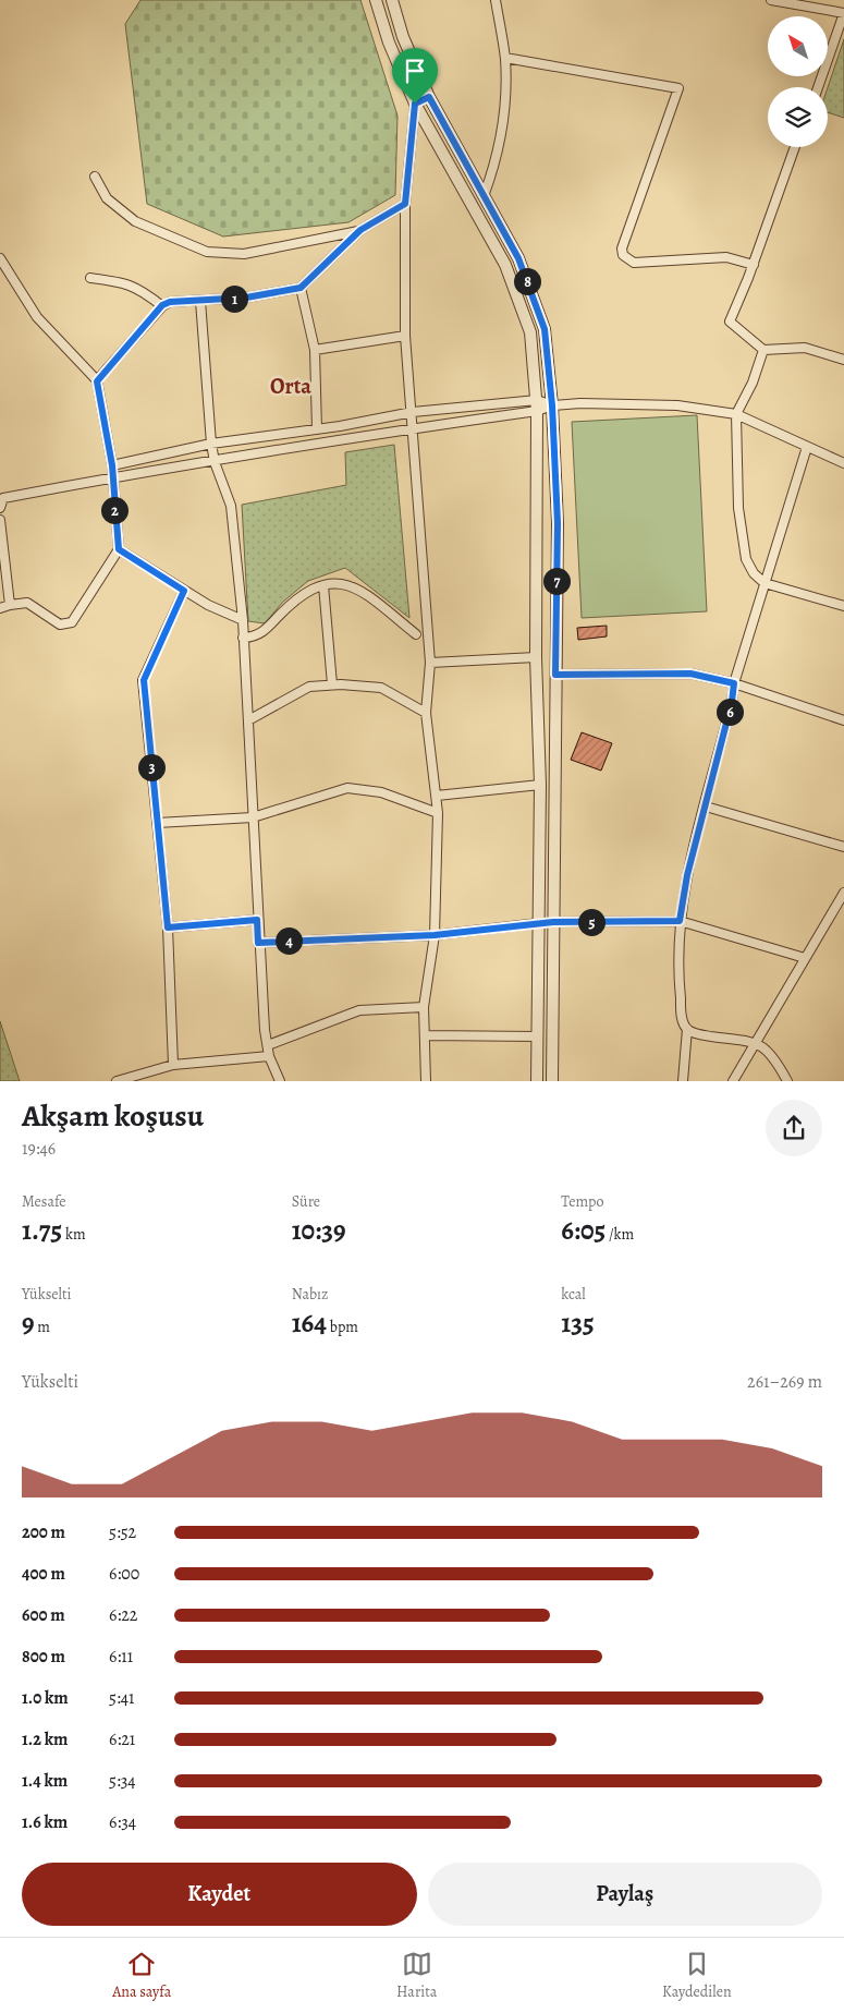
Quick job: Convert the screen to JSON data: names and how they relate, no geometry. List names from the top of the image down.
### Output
{
  "districts": ["Orta"],
  "north": "top left",
  "page": {
    "pins": [
      "8",
      "1",
      "2",
      "7",
      "6",
      "3",
      "5",
      "4"
    ],
    "heading": ["Akşam koşusu", "19:46"],
    "stats": [
      ["Mesafe", "1.75 km"],
      ["Süre", "10:39"],
      ["Tempo", "6:05 /km"],
      ["Yükselti", "9 m"],
      ["Nabız", "164 bpm"],
      ["kcal", "135"]
    ],
    "chart": ["Yükselti", "261–269 m"],
    "list": [
      {
        "name": "200 m",
        "note": "5:52"
      },
      {
        "name": "400 m",
        "note": "6:00"
      },
      {
        "name": "600 m",
        "note": "6:22"
      },
      {
        "name": "800 m",
        "note": "6:11"
      },
      {
        "name": "1.0 km",
        "note": "5:41"
      },
      {
        "name": "1.2 km",
        "note": "6:21"
      },
      {
        "name": "1.4 km",
        "note": "5:34"
      },
      {
        "name": "1.6 km",
        "note": "6:34"
      }
    ],
    "buttons": ["Kaydet", "Paylaş"],
    "tabs": ["Ana sayfa", "Harita", "Kaydedilen"]
  }
}
